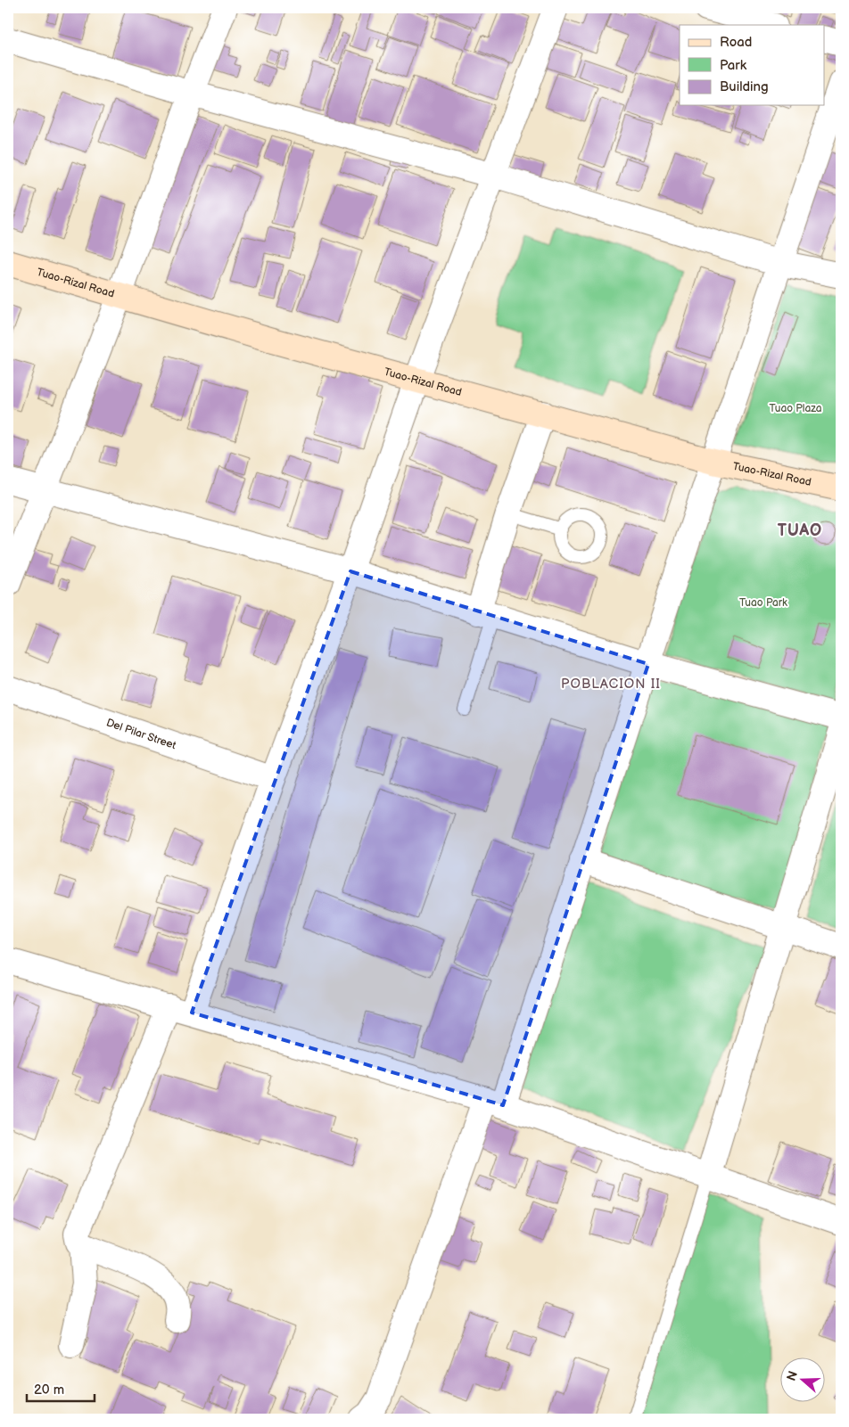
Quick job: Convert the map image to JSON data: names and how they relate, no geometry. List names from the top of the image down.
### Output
{
  "streets": {
    "main road": ["Tuao-Rizal Road"],
    "street": ["Del Pilar Street"]
  },
  "districts": ["TUAO", "POBLACION II"],
  "parks": ["Tuao Plaza", "Tuao Park"],
  "legend": ["Road", "Park", "Building"],
  "scale_bar": "20 m",
  "north": "left"
}
